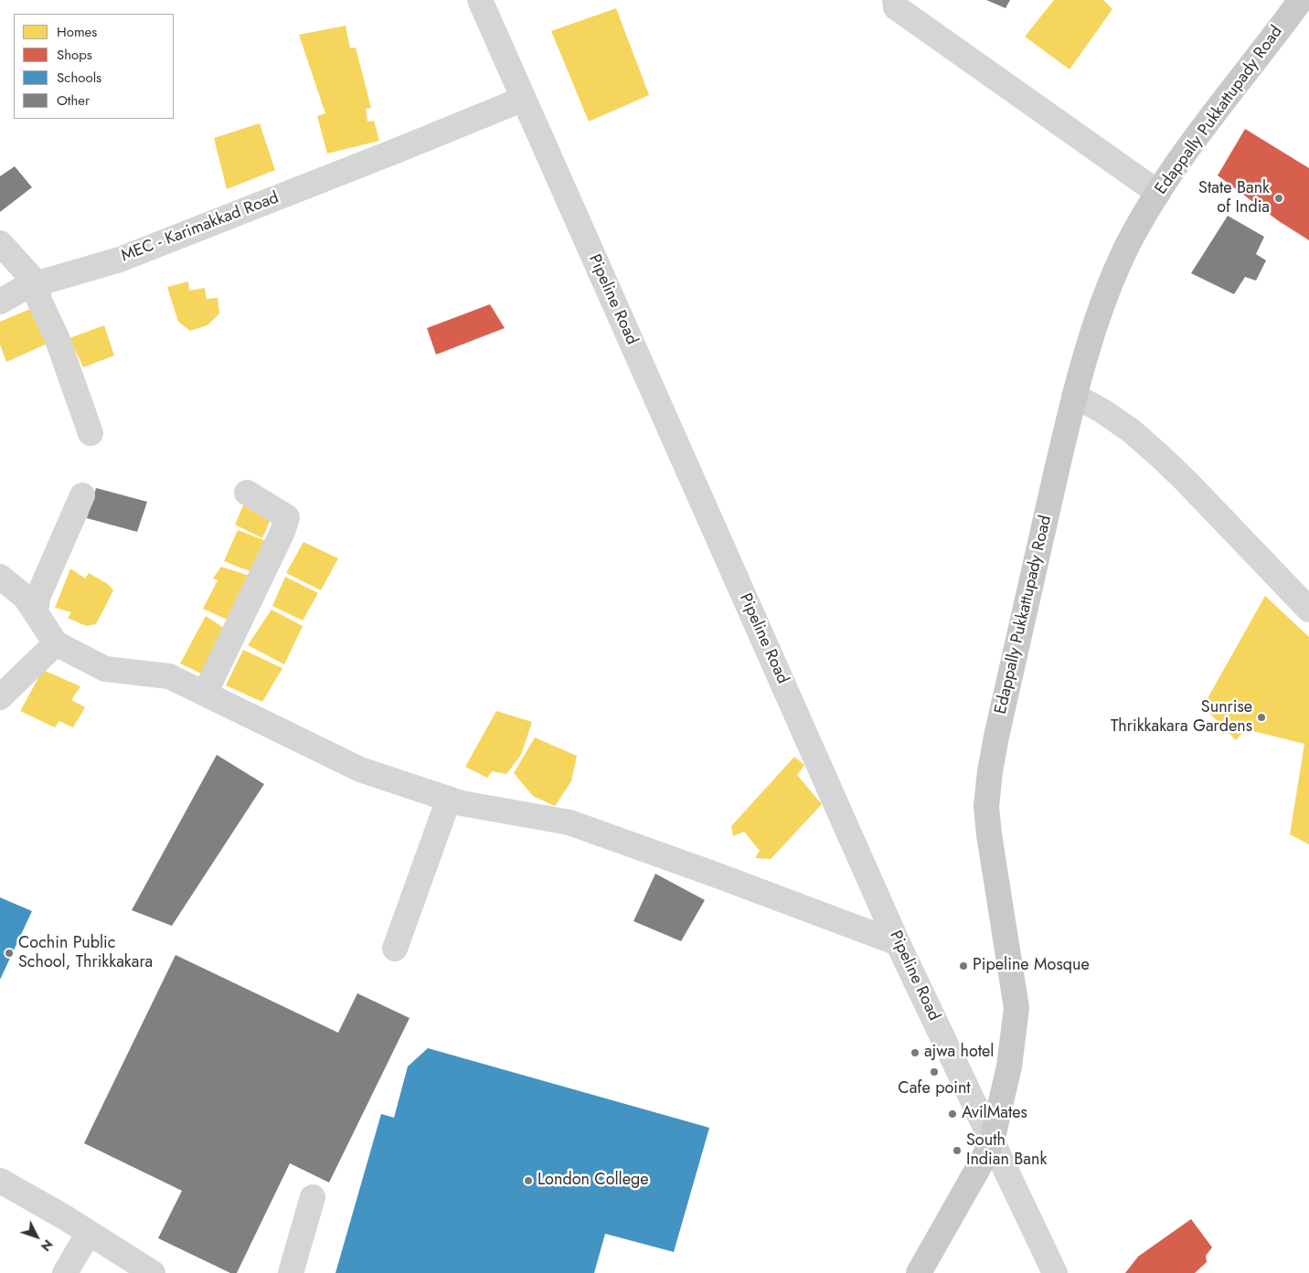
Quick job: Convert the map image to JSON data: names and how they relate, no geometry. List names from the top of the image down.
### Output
{
  "streets": {
    "main road": ["Edappally Pukkattupady Road"],
    "street": ["MEC - Karimakkad Road", "Pipeline Road"]
  },
  "crossings": [
    ["Edappally Pukkattupady Road", "Pipeline Road"],
    ["MEC - Karimakkad Road", "Pipeline Road"]
  ],
  "places": [
    "State Bank of India",
    "Sunrise Thrikkakara Gardens",
    "Cochin Public School, Thrikkakara",
    "Pipeline Mosque",
    "ajwa hotel",
    "Cafe point",
    "AvilMates",
    "South Indian Bank",
    "London College"
  ],
  "legend": [
    "Homes",
    "Shops",
    "Schools",
    "Other"
  ],
  "north": "bottom right"
}
